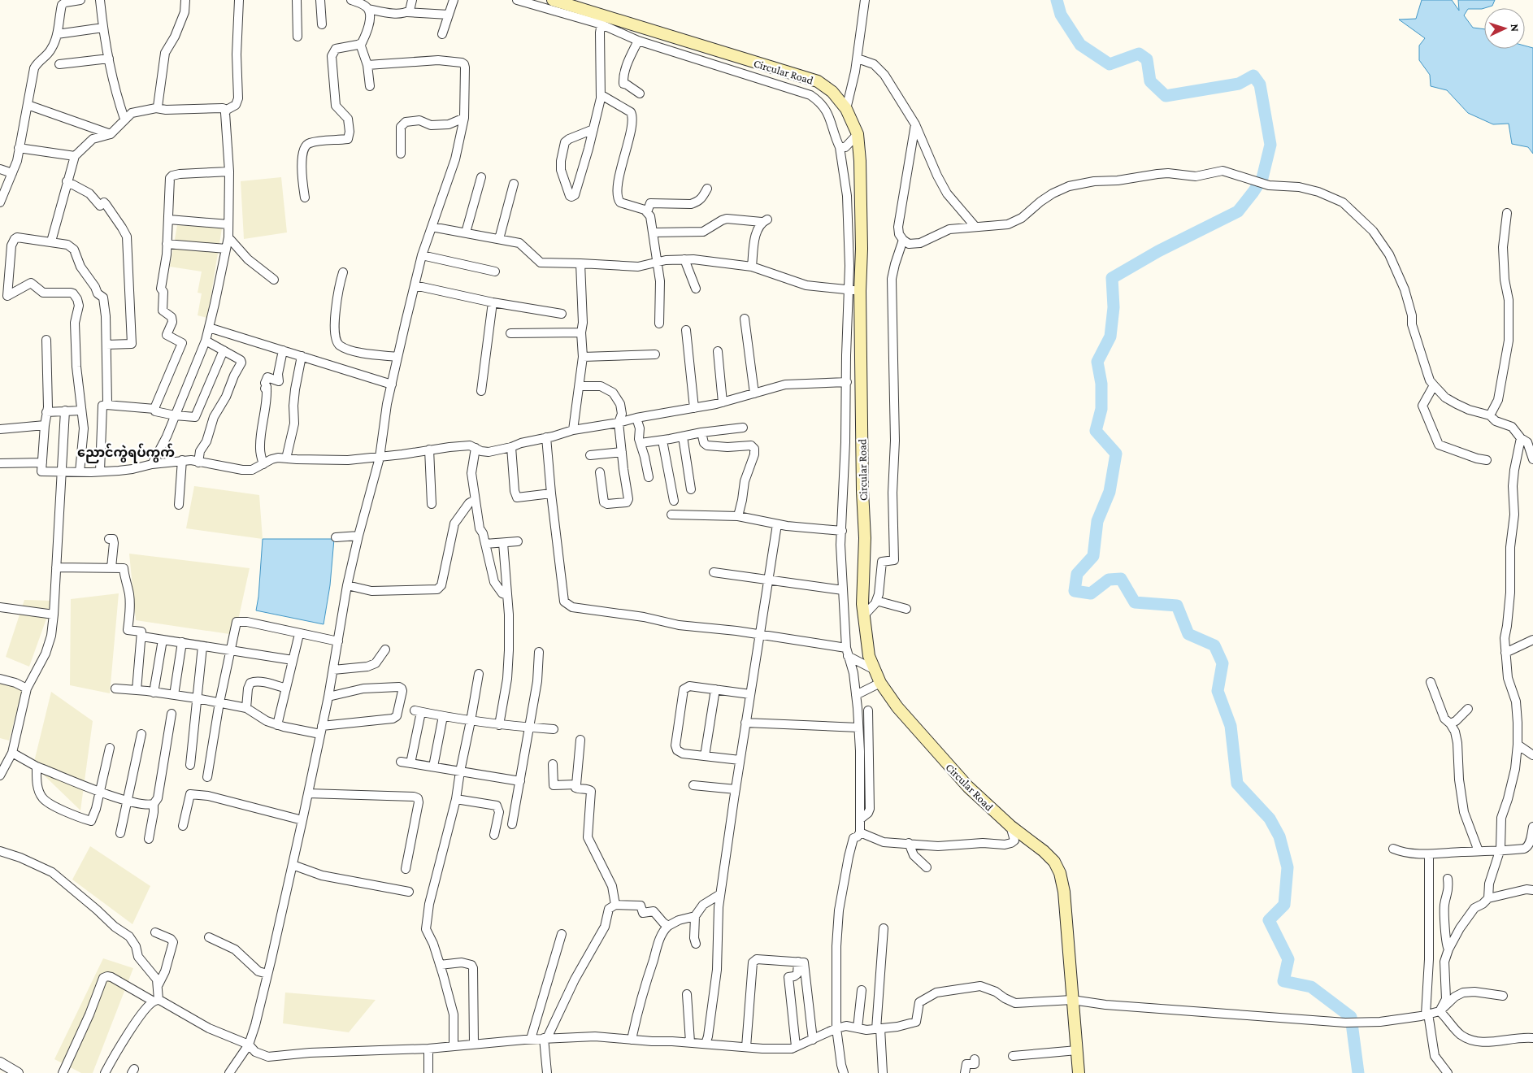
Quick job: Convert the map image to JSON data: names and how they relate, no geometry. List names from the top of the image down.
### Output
{
  "streets": {
    "main road": ["Circular Road"]
  },
  "districts": ["ညောင်ကွဲရပ်ကွက်"],
  "north": "right"
}
